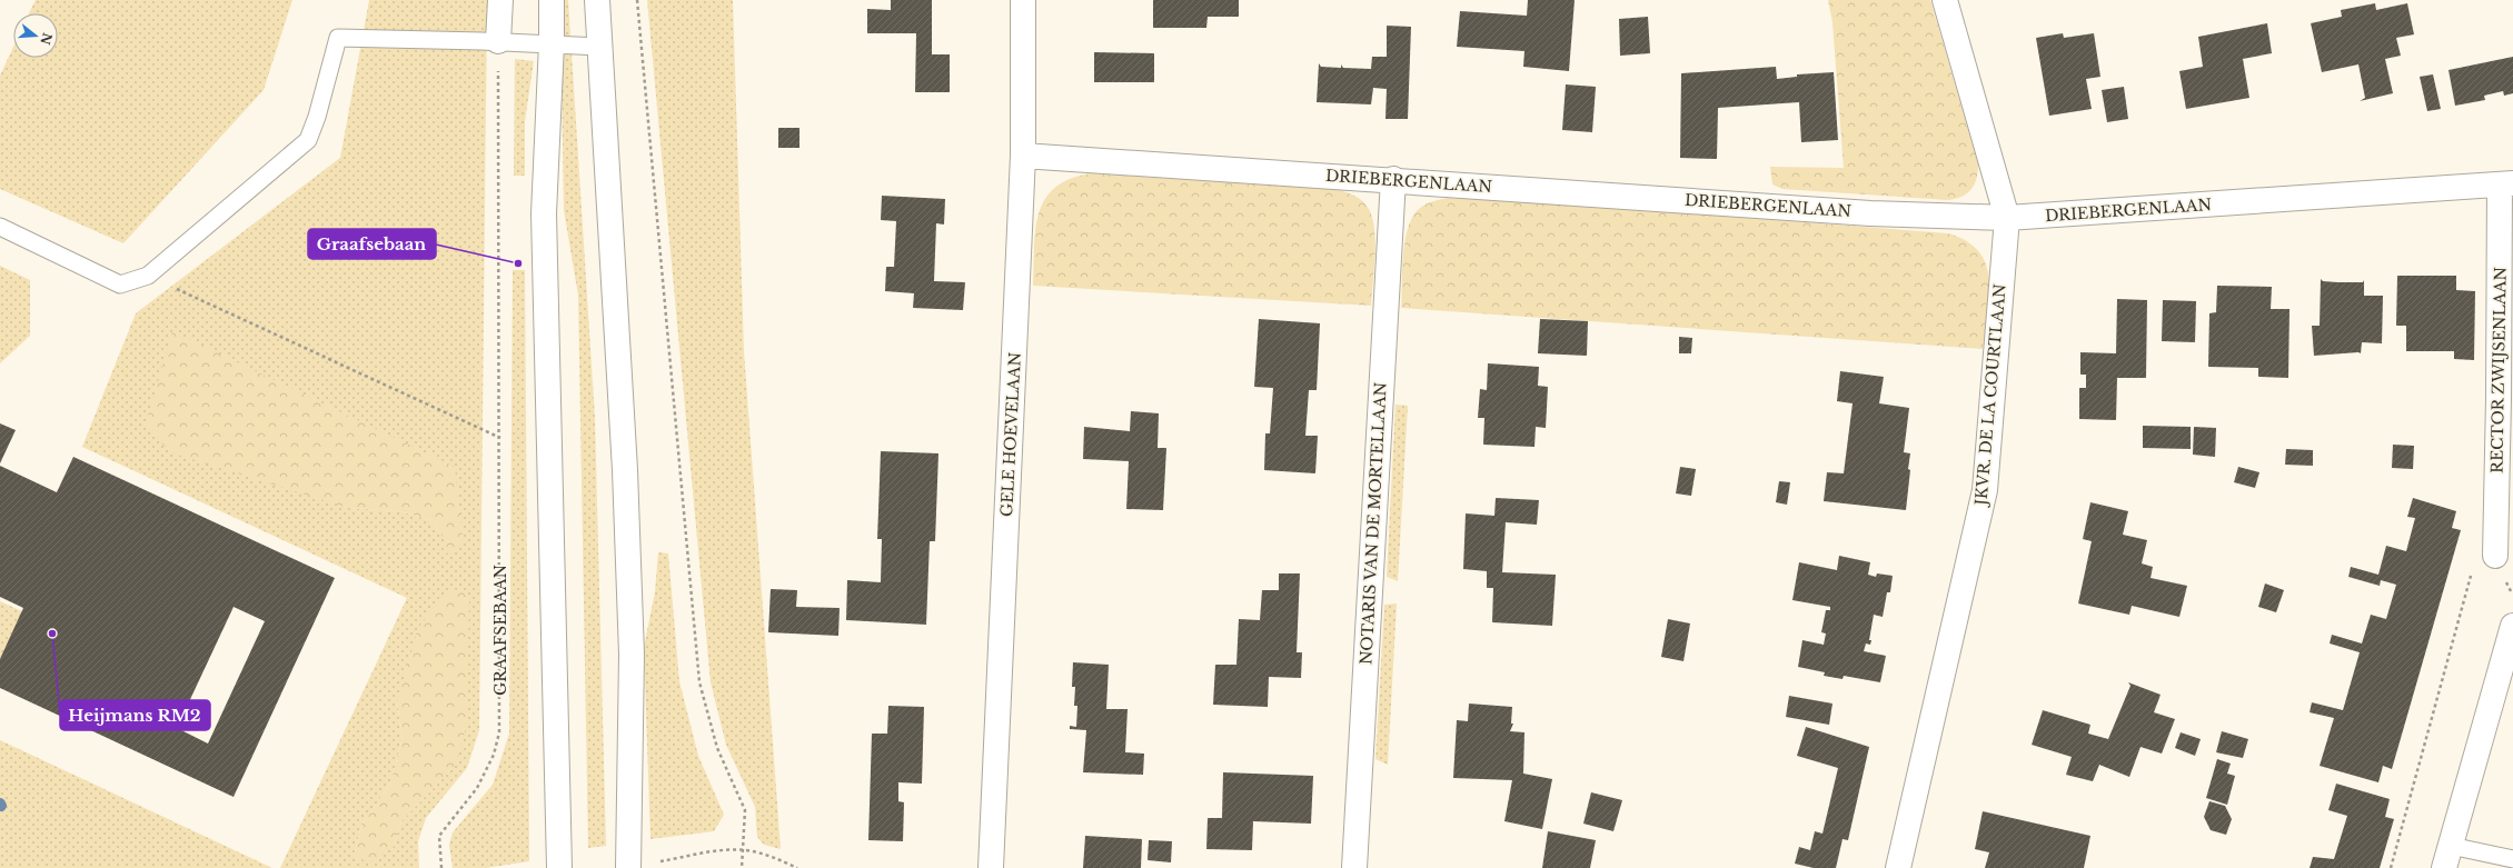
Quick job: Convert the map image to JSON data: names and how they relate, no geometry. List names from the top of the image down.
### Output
{
  "streets": {
    "street": [
      "DRIEBERGENLAAN",
      "RECTOR ZWIJSENLAAN",
      "JKVR. DE LA COURTLAAN",
      "GELE HOEVELAAN",
      "NOTARIS VAN DE MORTELLAAN"
    ],
    "path": ["GRAAFSEBAAN"]
  },
  "crossings": [
    ["DRIEBERGENLAAN", "RECTOR ZWIJSENLAAN"],
    ["DRIEBERGENLAAN", "JKVR. DE LA COURTLAAN"],
    ["DRIEBERGENLAAN", "GELE HOEVELAAN"],
    ["DRIEBERGENLAAN", "NOTARIS VAN DE MORTELLAAN"]
  ],
  "places": ["Graafsebaan", "Heijmans RM2"],
  "north": "right"
}
